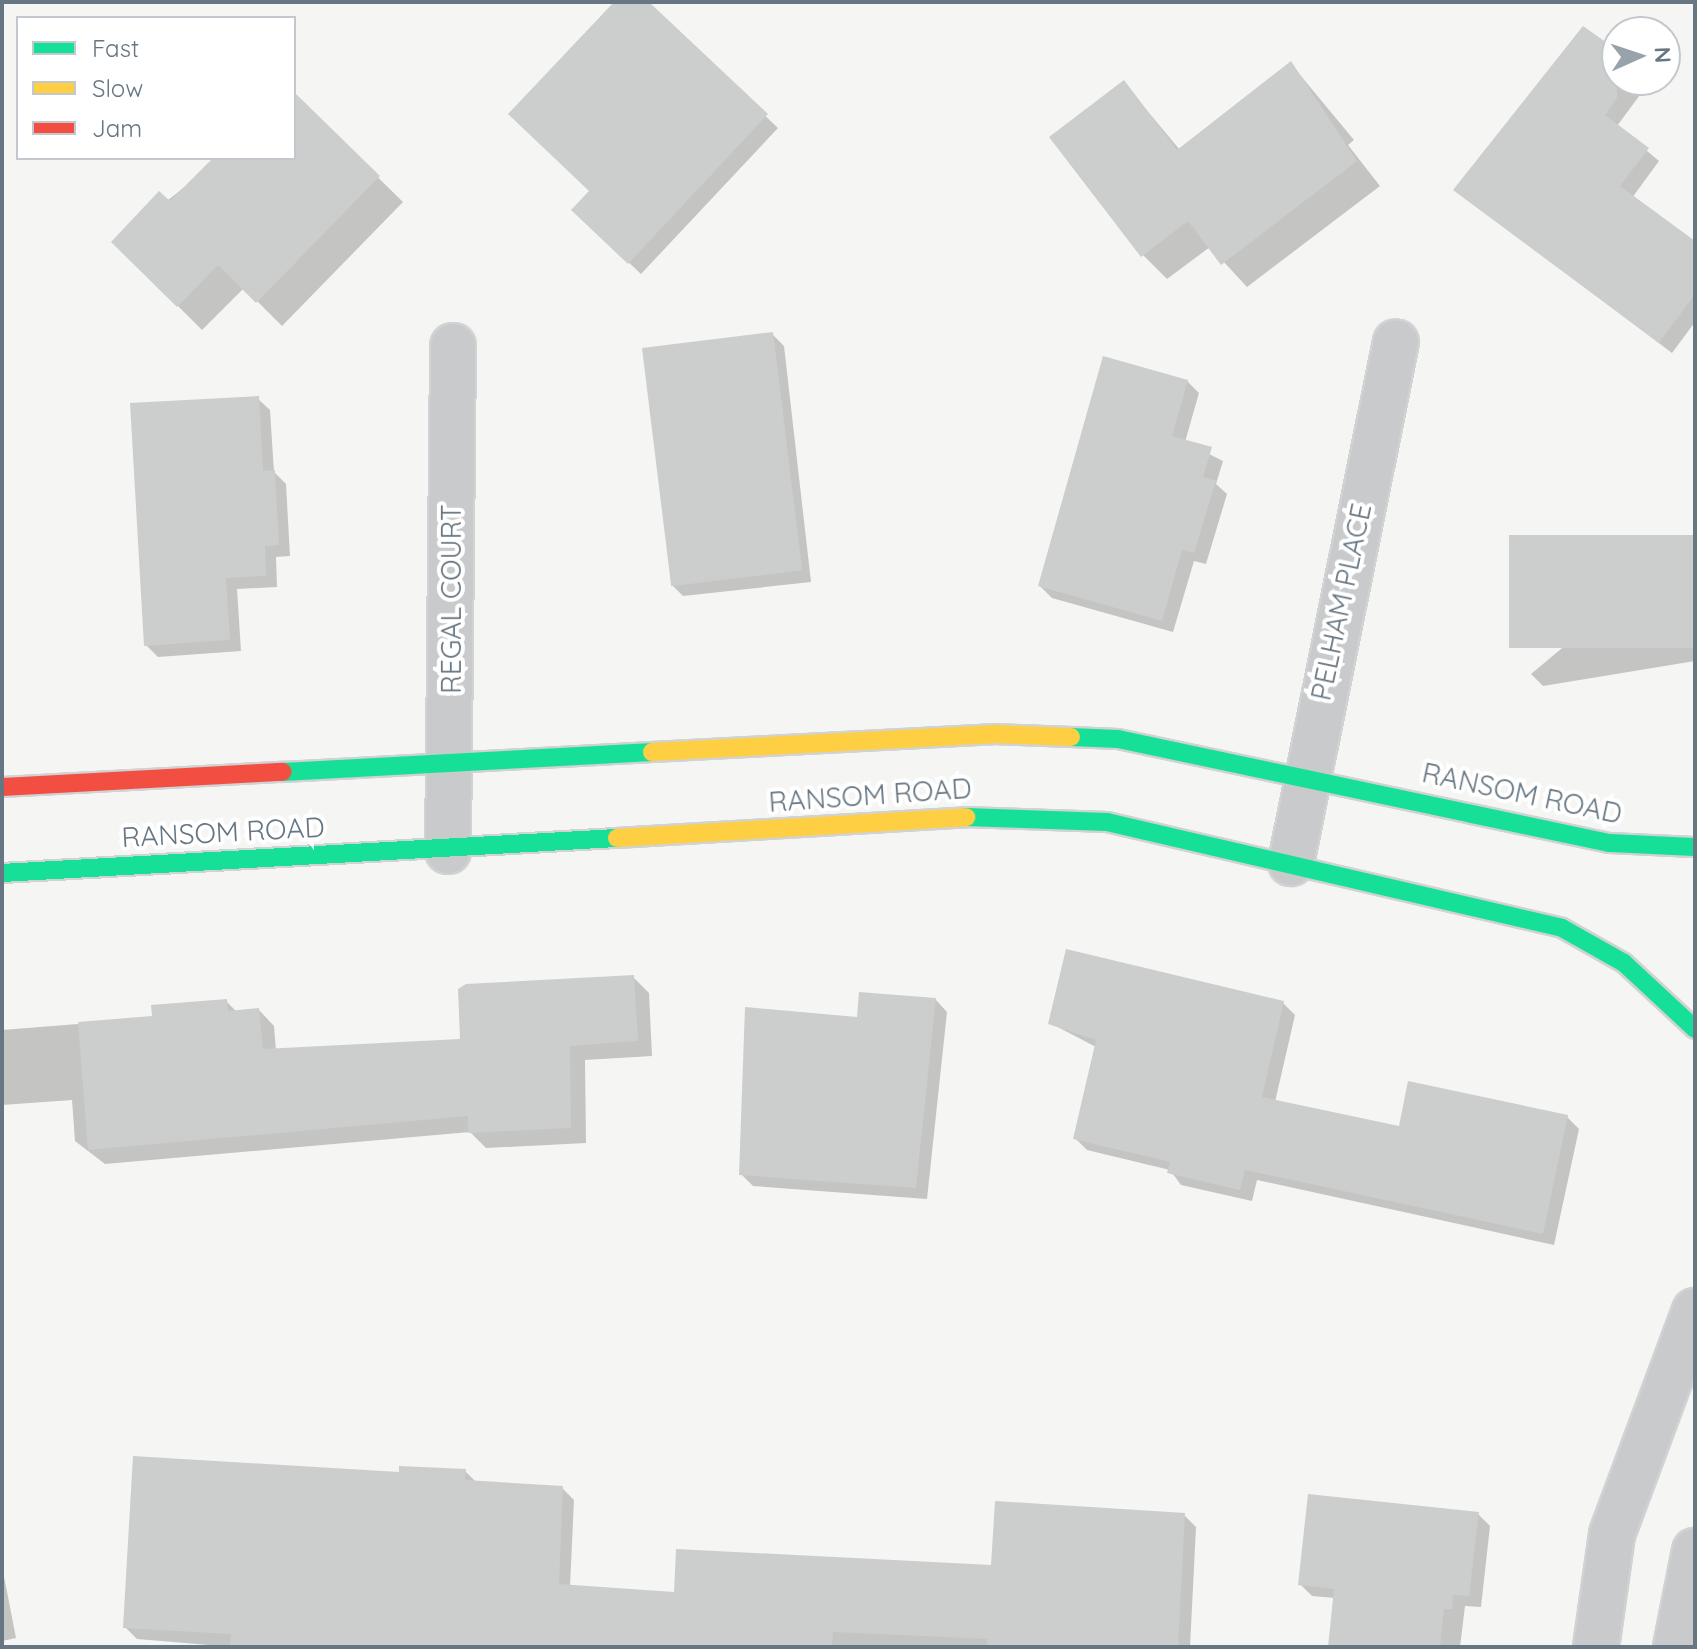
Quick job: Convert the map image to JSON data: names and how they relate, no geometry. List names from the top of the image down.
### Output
{
  "streets": {
    "street": ["REGAL COURT", "PELHAM PLACE", "RANSOM ROAD"]
  },
  "crossings": [
    ["REGAL COURT", "RANSOM ROAD"],
    ["PELHAM PLACE", "RANSOM ROAD"]
  ],
  "legend": ["Fast", "Slow", "Jam"],
  "north": "right"
}
